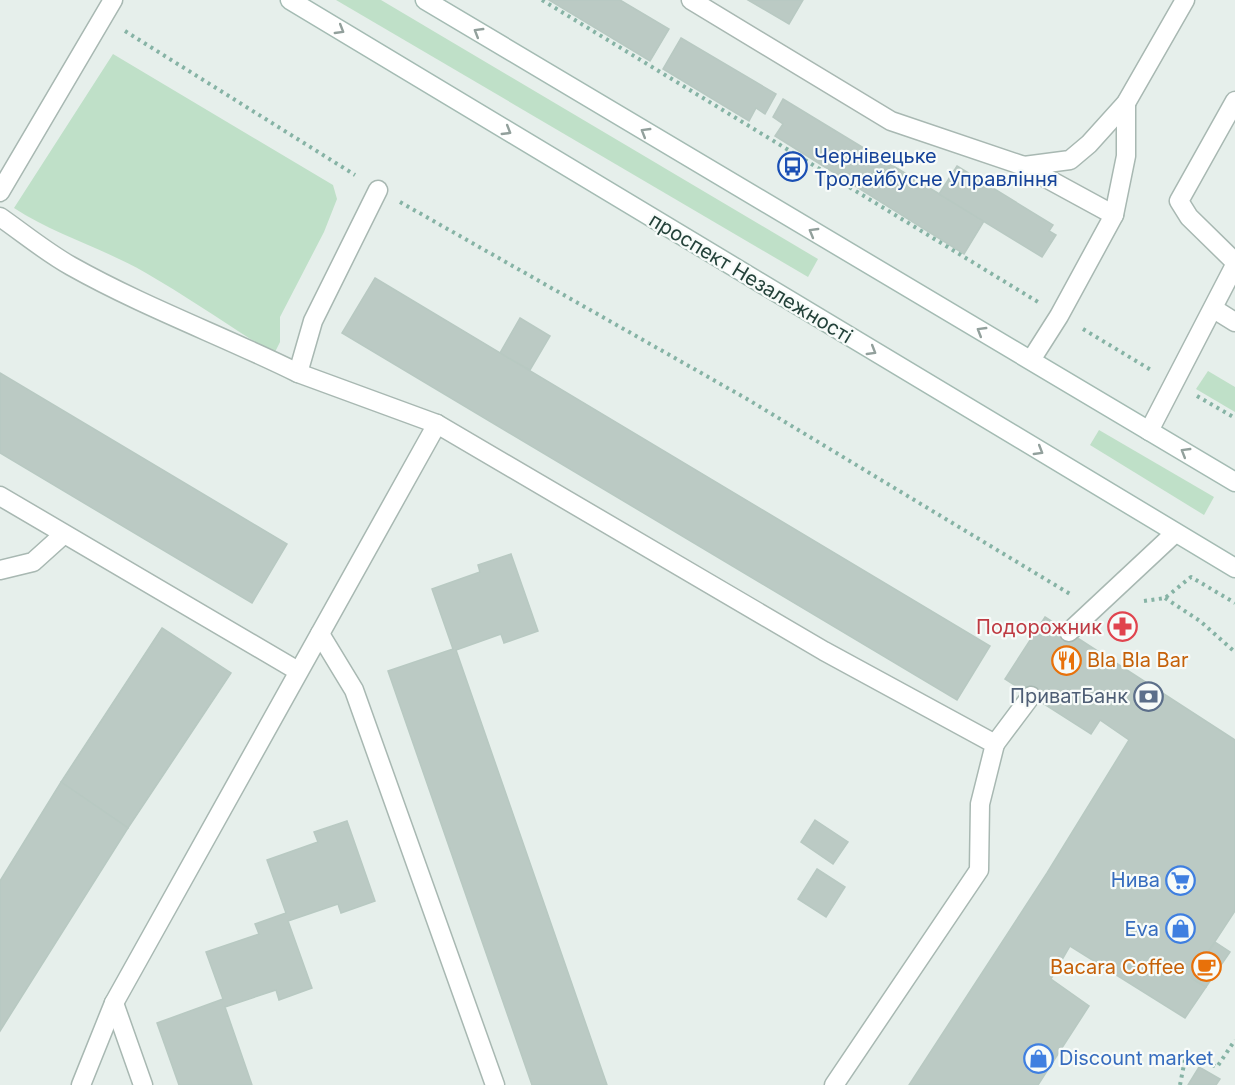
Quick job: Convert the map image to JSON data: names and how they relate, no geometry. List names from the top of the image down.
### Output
{
  "streets": {
    "main road": ["проспект Незалежності"]
  },
  "places": {
    "bus stop": ["Чернівецьке Тролейбусне Управління"],
    "pharmacy": ["Подорожник"],
    "restaurant": ["Bla Bla Bar"],
    "bank": ["ПриватБанк"],
    "supermarket": ["Нива"],
    "shop": ["Eva", "Discount market"],
    "cafe": ["Bacara Coffee"]
  }
}
